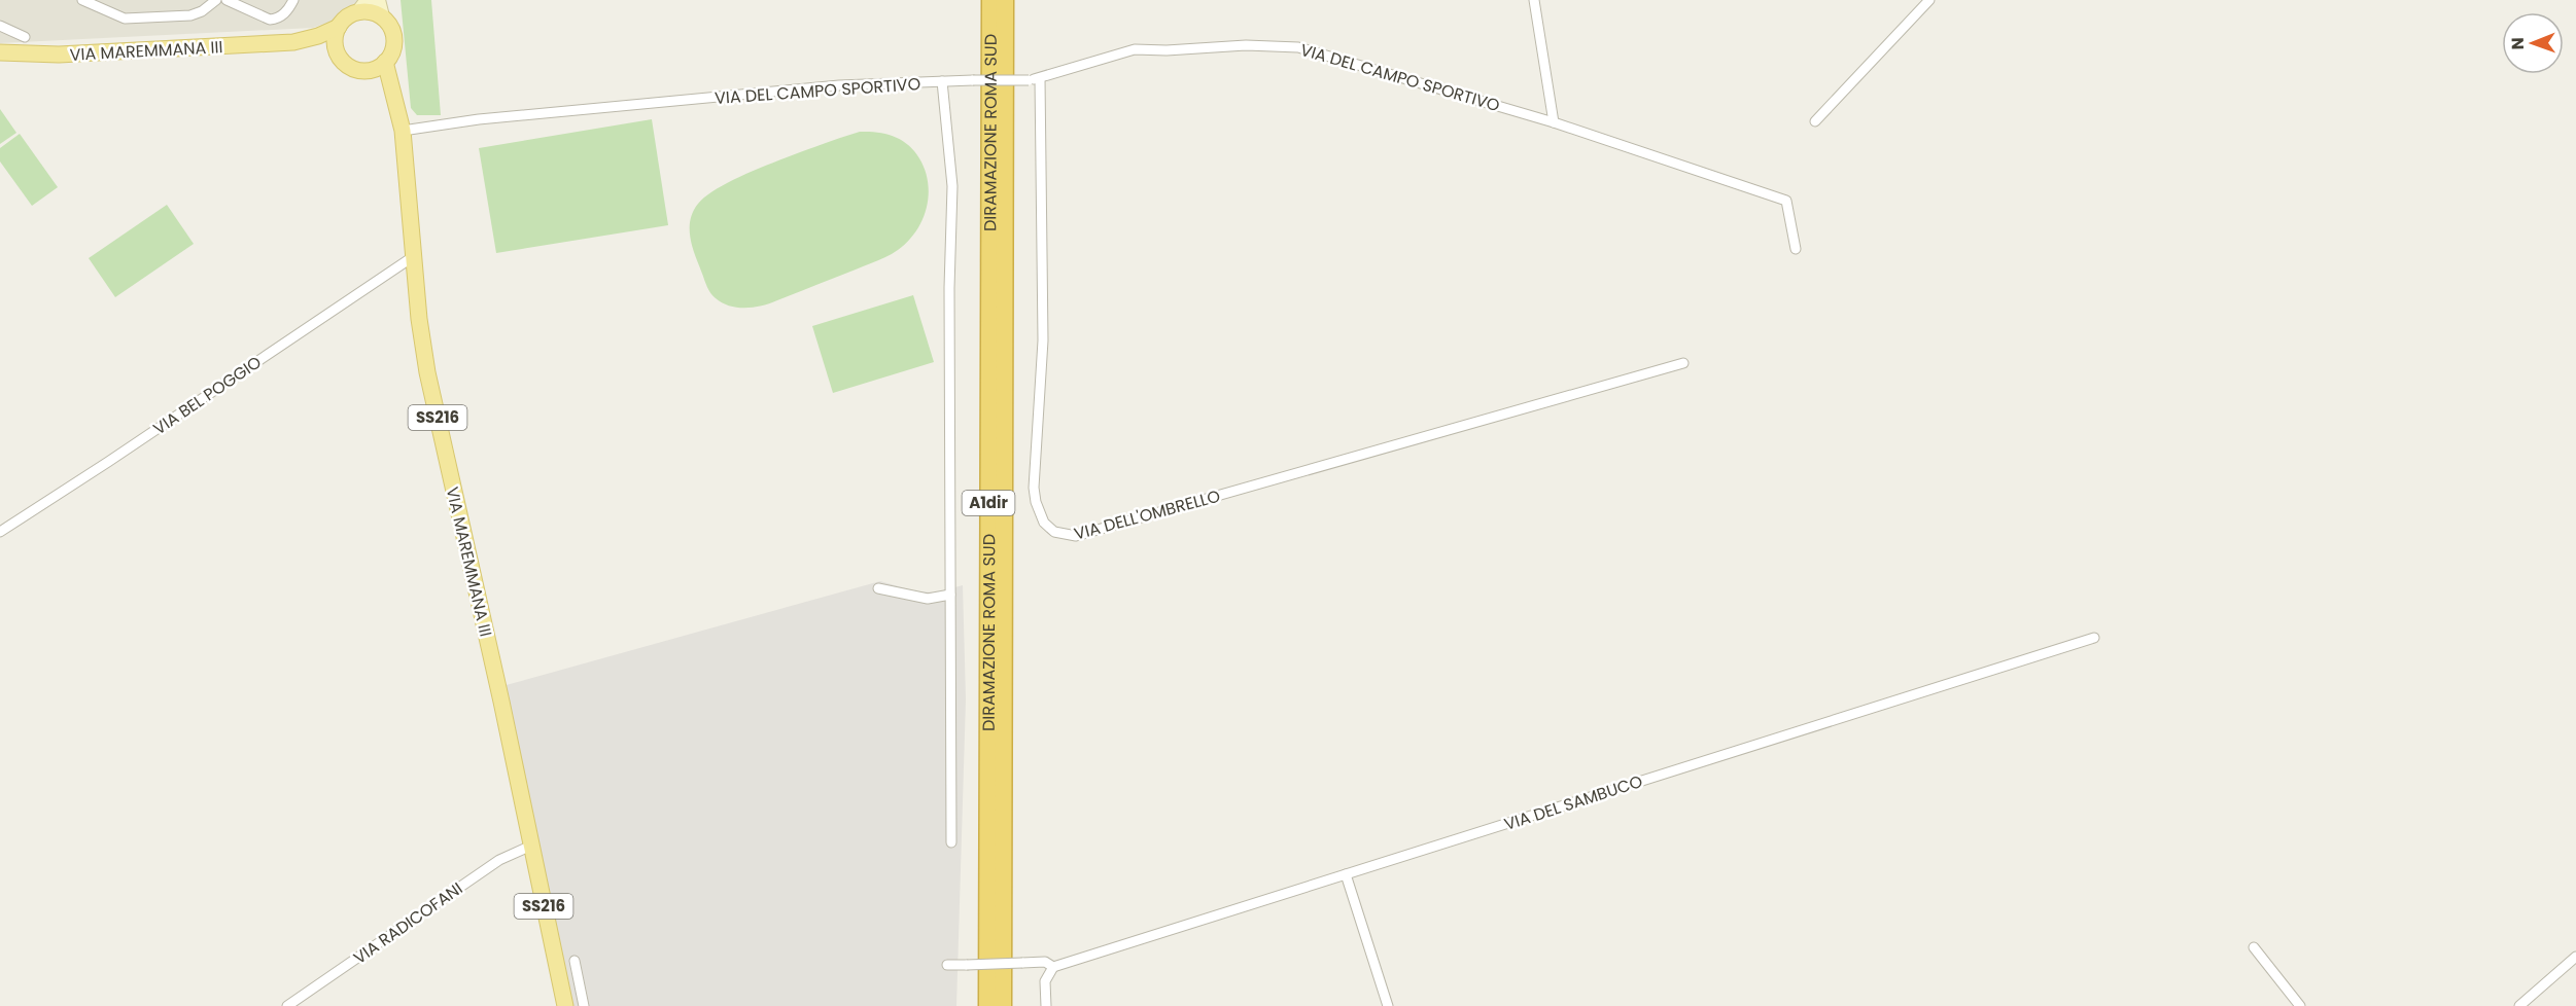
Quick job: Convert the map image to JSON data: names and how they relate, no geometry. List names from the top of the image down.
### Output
{
  "streets": {
    "highway": ["DIRAMAZIONE ROMA SUD", "A1dir"],
    "main road": ["VIA MAREMMANA III", "SS216"],
    "street": [
      "VIA DEL CAMPO SPORTIVO",
      "VIA BEL POGGIO",
      "VIA DELL'OMBRELLO",
      "VIA DEL SAMBUCO",
      "VIA RADICOFANI"
    ]
  },
  "crossings": [
    ["VIA MAREMMANA III", "VIA DEL CAMPO SPORTIVO"],
    ["VIA MAREMMANA III", "VIA BEL POGGIO"],
    ["VIA MAREMMANA III", "VIA RADICOFANI"],
    ["VIA DEL CAMPO SPORTIVO", "VIA DELL'OMBRELLO"]
  ],
  "north": "left"
}
